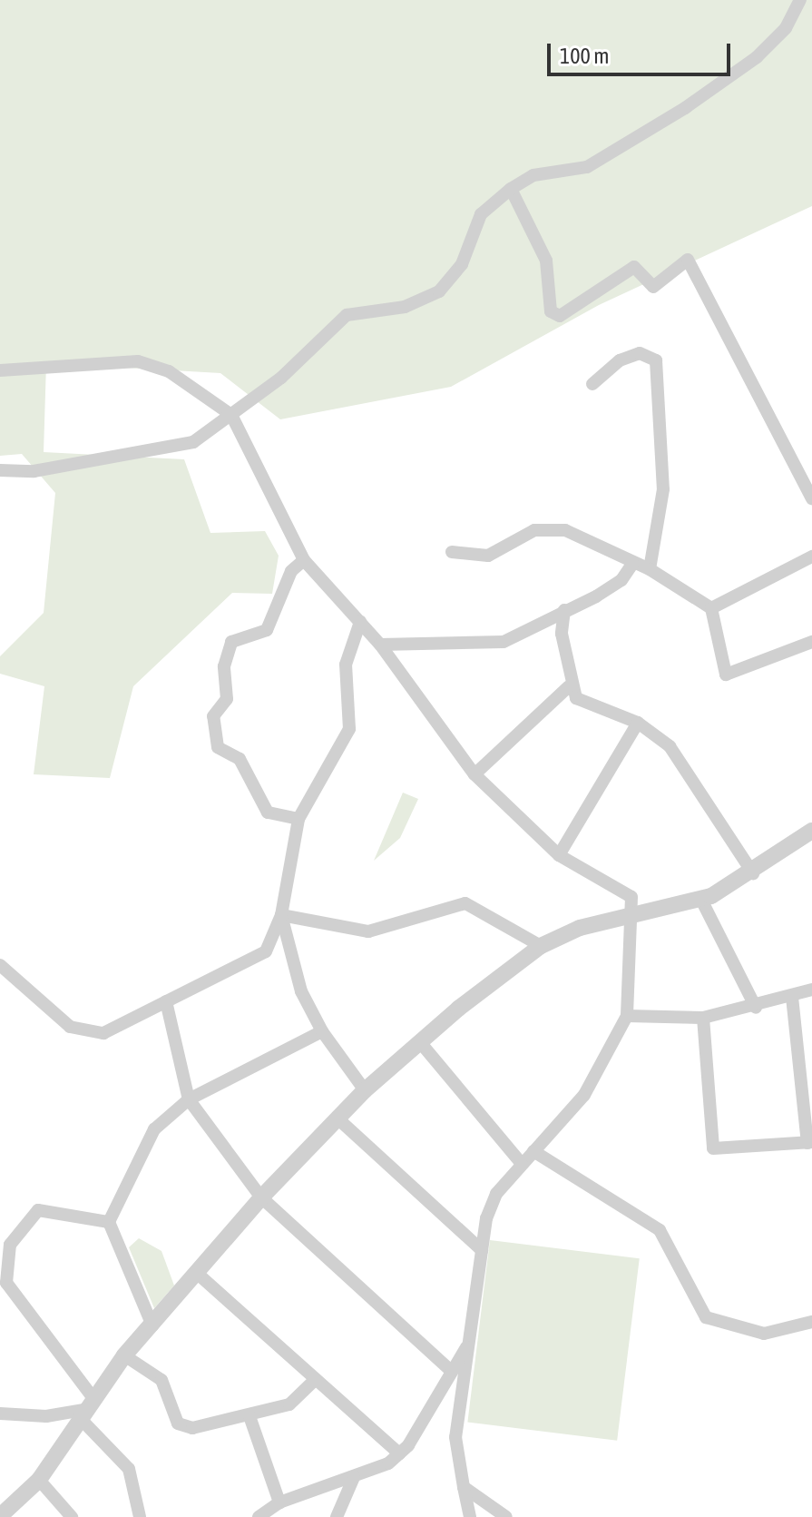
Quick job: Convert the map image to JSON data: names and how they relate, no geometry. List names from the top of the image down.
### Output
{
  "scale_bar": "100 m"
}
